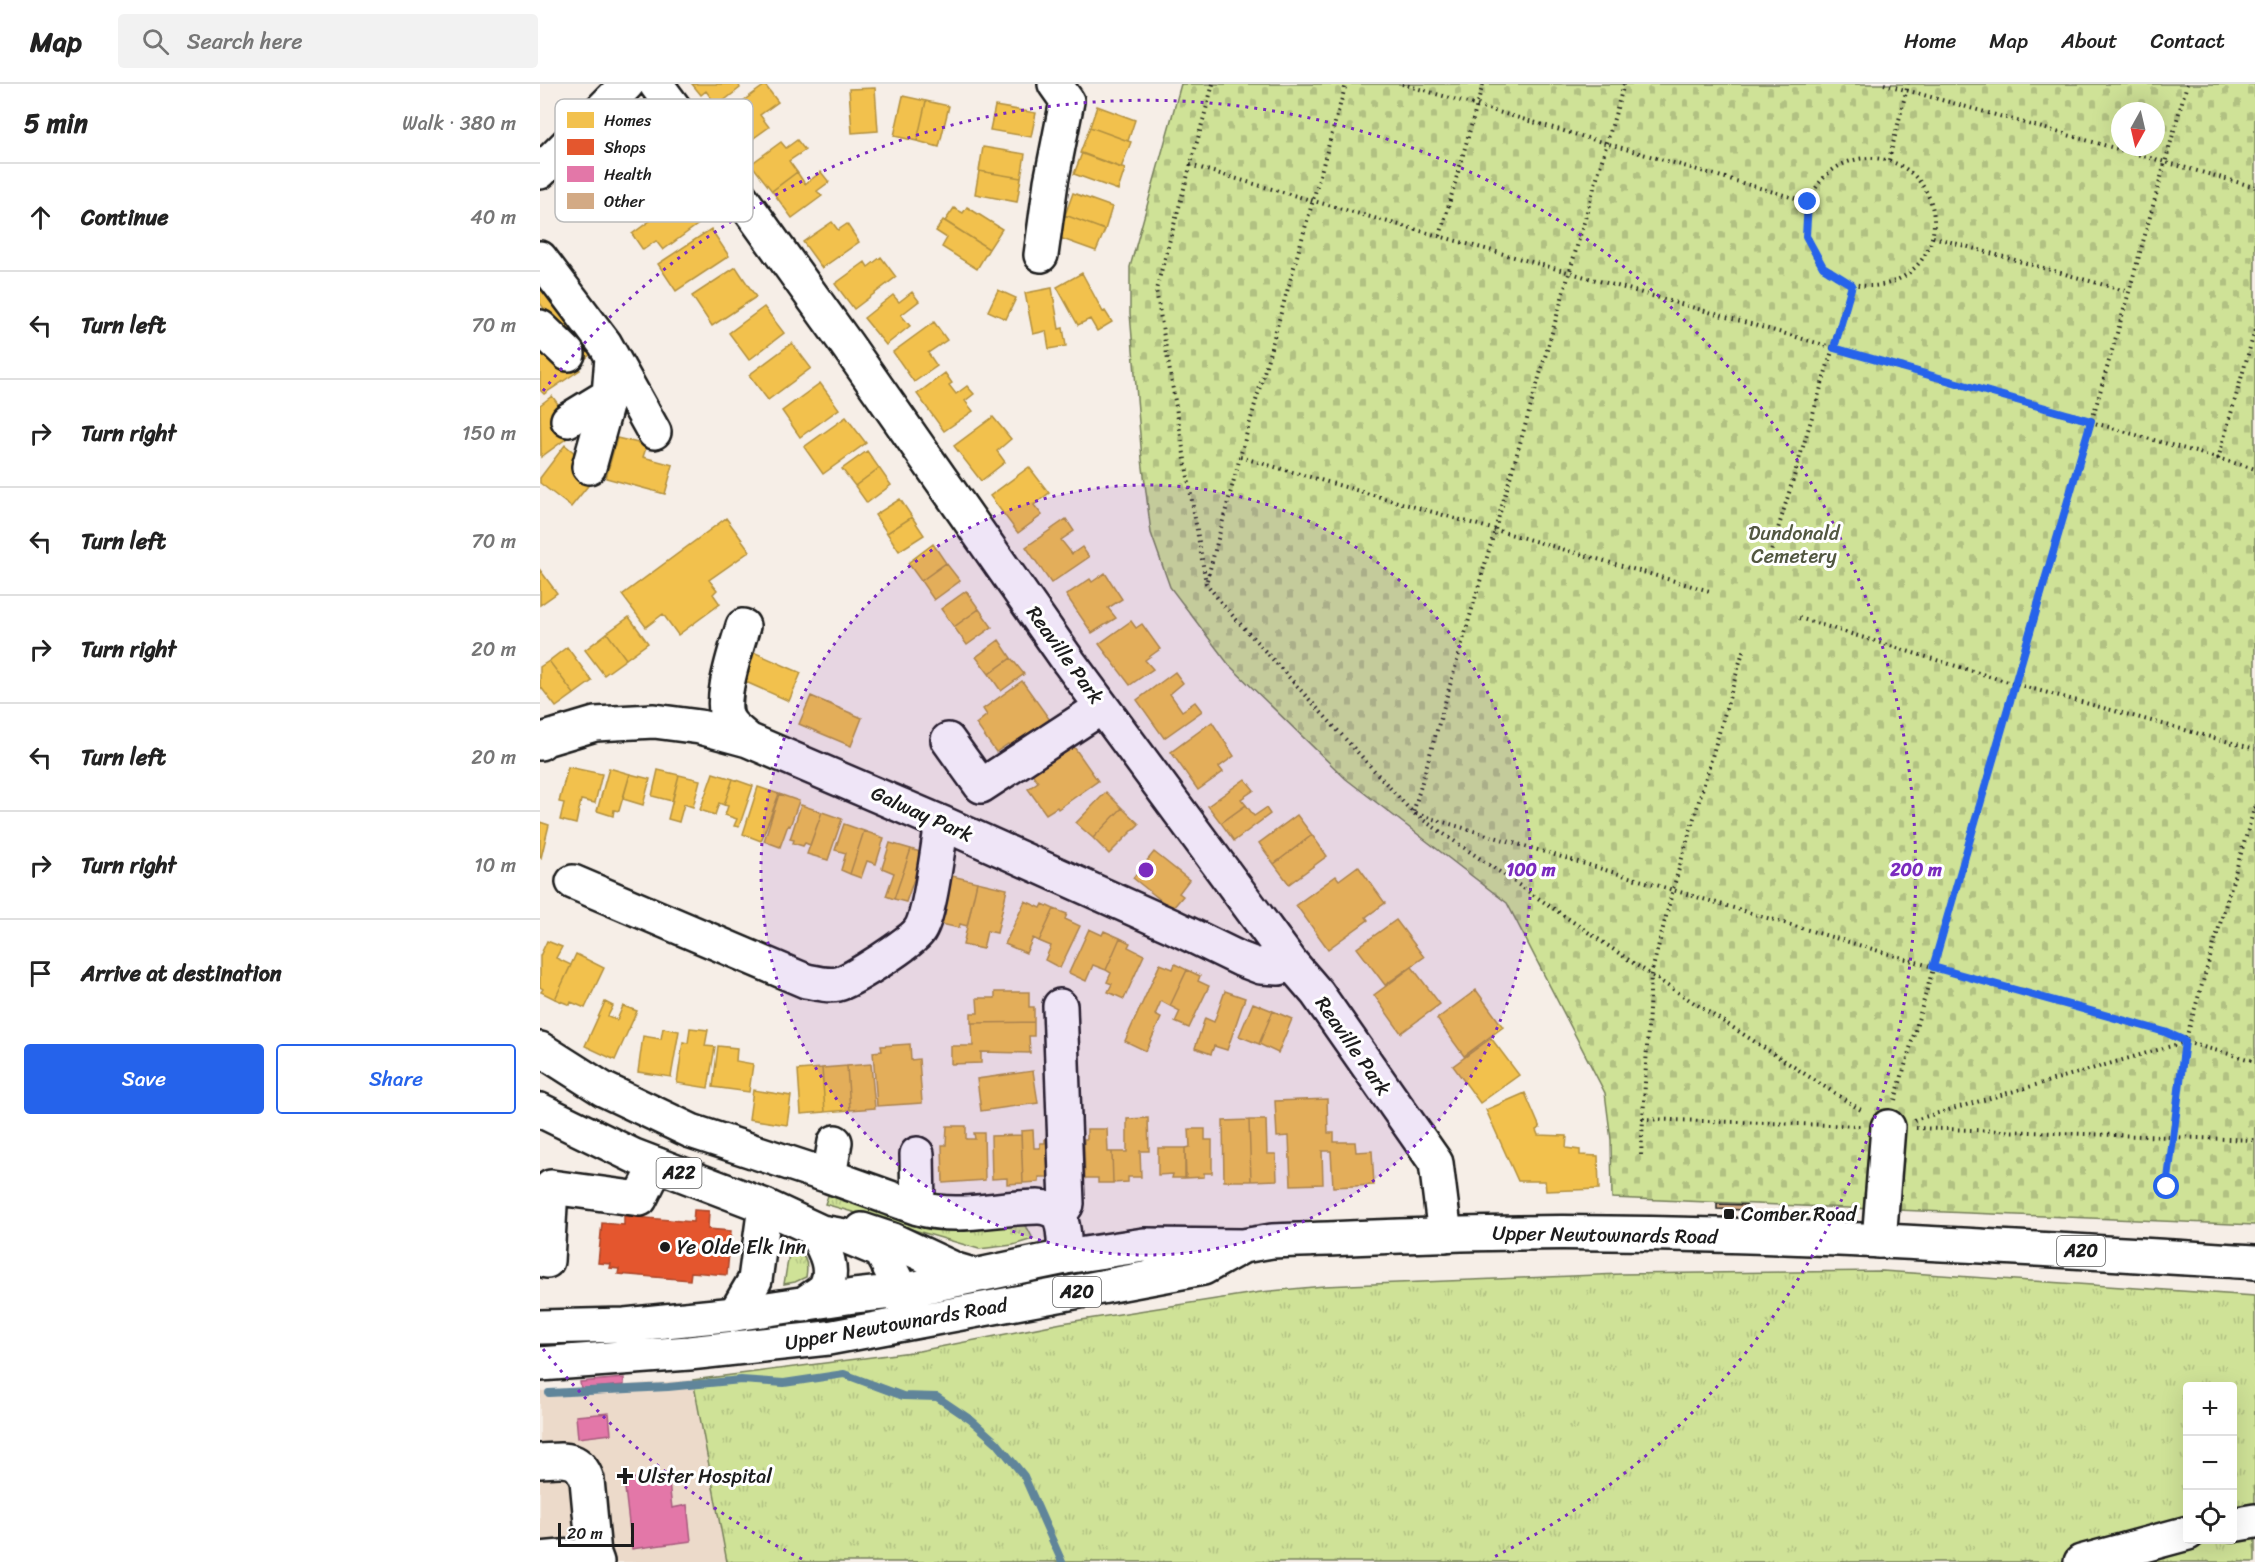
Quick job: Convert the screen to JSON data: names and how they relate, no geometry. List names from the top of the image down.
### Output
{
  "streets": {
    "main road": [
      "Reaville Park",
      "Galway Park",
      "A22",
      "Upper Newtownards Road",
      "A20"
    ]
  },
  "crossings": [
    ["Reaville Park", "Galway Park"],
    ["Reaville Park", "Upper Newtownards Road"],
    ["A22", "Upper Newtownards Road"]
  ],
  "parks": ["Dundonald Cemetery"],
  "places": {
    "transit": ["Comber Road"],
    "other": ["Ye Olde Elk Inn"],
    "health": ["Ulster Hospital"]
  },
  "legend": [
    "Homes",
    "Shops",
    "Health",
    "Other"
  ],
  "scale_bar": "20 m",
  "north": "bottom",
  "page": {
    "header": "Map",
    "search": "Search here",
    "nav": [
      "Home",
      "Map",
      "About",
      "Contact"
    ],
    "heading": ["5 min", "Walk · 380 m"],
    "list": [
      ["Continue", "40 m"],
      ["Turn left", "70 m"],
      ["Turn right", "150 m"],
      ["Turn left", "70 m"],
      ["Turn right", "20 m"],
      ["Turn left", "20 m"],
      ["Turn right", "10 m"],
      "Arrive at destination"
    ],
    "buttons": ["Save", "Share"],
    "map_buttons": ["+", "−"],
    "scale": "20 m"
  },
  "rings": ["100 m", "200 m"]
}
